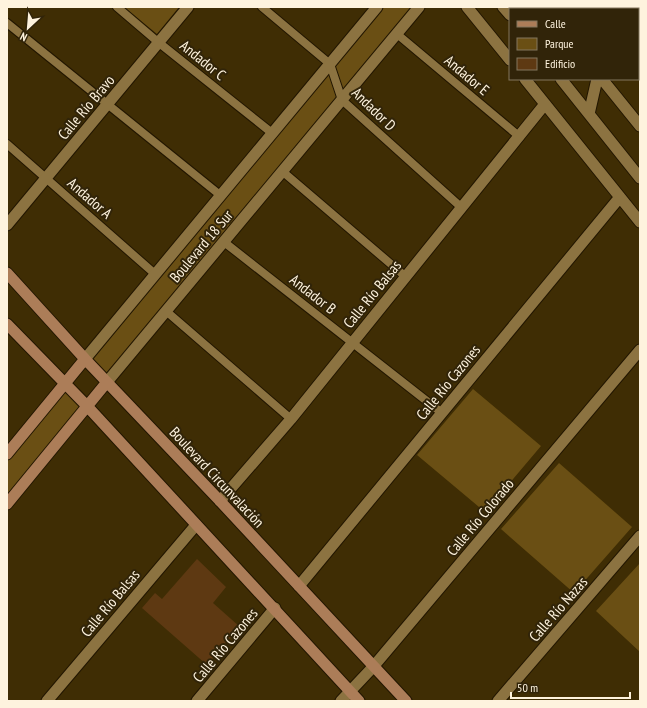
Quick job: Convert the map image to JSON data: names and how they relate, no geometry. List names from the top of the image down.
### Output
{
  "streets": {
    "main road": ["Boulevard 18 Sur", "Boulevard Circunvalación"],
    "street": [
      "Calle Río Bravo",
      "Calle Río Balsas",
      "Calle Río Cazones",
      "Calle Río Colorado",
      "Calle Río Nazas"
    ],
    "lane": [
      "Andador C",
      "Andador E",
      "Andador D",
      "Andador A",
      "Andador B"
    ]
  },
  "crossings": [
    ["Andador C", "Calle Río Bravo"],
    ["Andador C", "Boulevard 18 Sur"],
    ["Andador E", "Boulevard 18 Sur"],
    ["Andador E", "Calle Río Balsas"],
    ["Calle Río Bravo", "Andador A"],
    ["Andador D", "Boulevard 18 Sur"],
    ["Andador D", "Calle Río Balsas"],
    ["Andador A", "Boulevard 18 Sur"],
    ["Boulevard 18 Sur", "Andador B"],
    ["Boulevard 18 Sur", "Boulevard Circunvalación"],
    ["Andador B", "Calle Río Balsas"],
    ["Andador B", "Calle Río Cazones"],
    ["Calle Río Balsas", "Boulevard Circunvalación"],
    ["Calle Río Cazones", "Boulevard Circunvalación"],
    ["Boulevard Circunvalación", "Calle Río Colorado"]
  ],
  "legend": ["Calle", "Parque", "Edificio"],
  "scale_bar": "50 m",
  "north": "bottom left"
}
